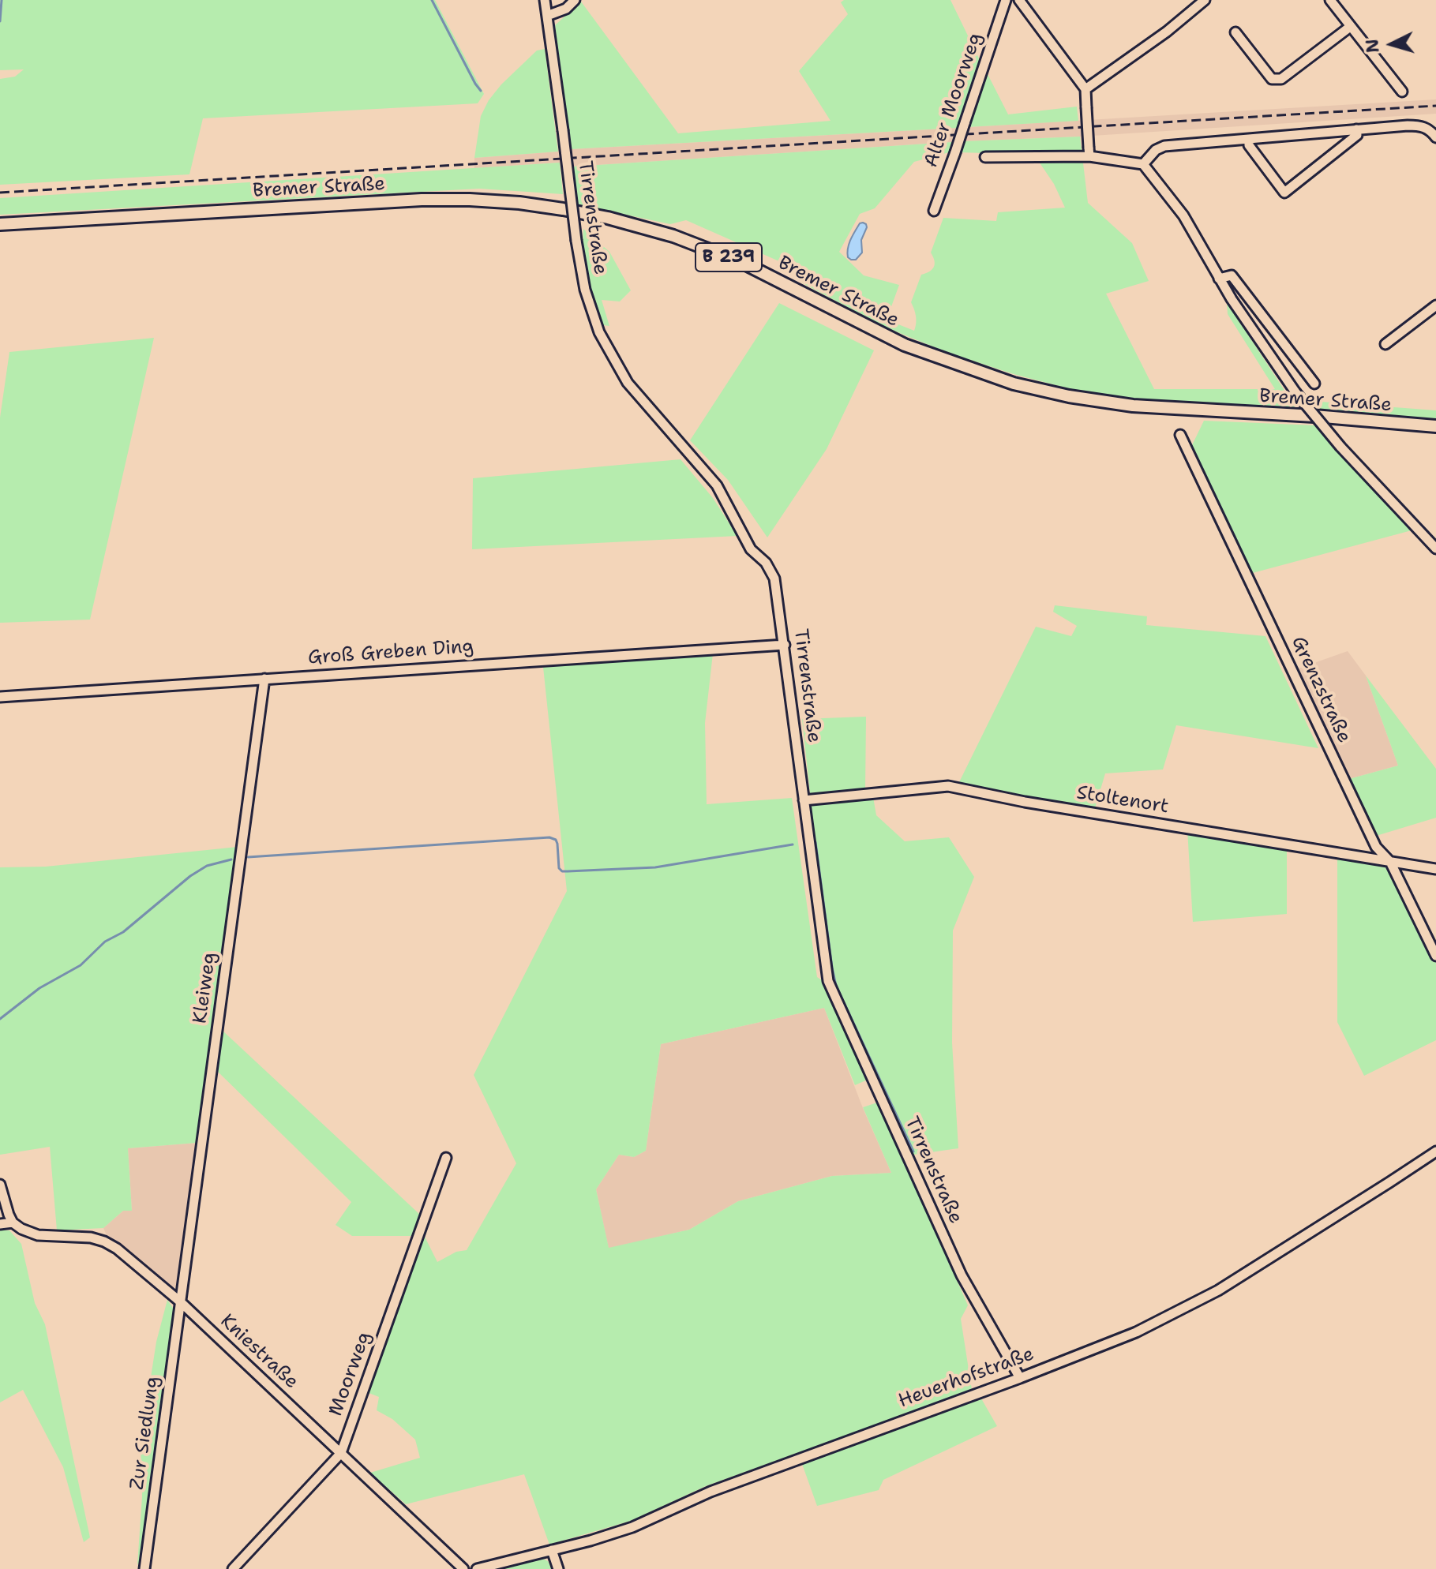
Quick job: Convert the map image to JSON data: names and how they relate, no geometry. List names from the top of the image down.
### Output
{
  "streets": {
    "main road": ["Bremer Straße", "B 239"],
    "street": [
      "Alter Moorweg",
      "Tirrenstraße",
      "Groß Greben Ding",
      "Grenzstraße",
      "Stoltenort",
      "Kleiweg",
      "Kniestraße",
      "Moorweg",
      "Heuerhofstraße",
      "Zur Siedlung"
    ]
  },
  "crossings": [
    ["Tirrenstraße", "Groß Greben Ding"],
    ["Tirrenstraße", "Stoltenort"],
    ["Tirrenstraße", "Heuerhofstraße"],
    ["Groß Greben Ding", "Kleiweg"],
    ["Grenzstraße", "Stoltenort"],
    ["Kleiweg", "Kniestraße"],
    ["Kleiweg", "Zur Siedlung"],
    ["Kniestraße", "Moorweg"],
    ["Kniestraße", "Zur Siedlung"]
  ],
  "north": "left"
}
